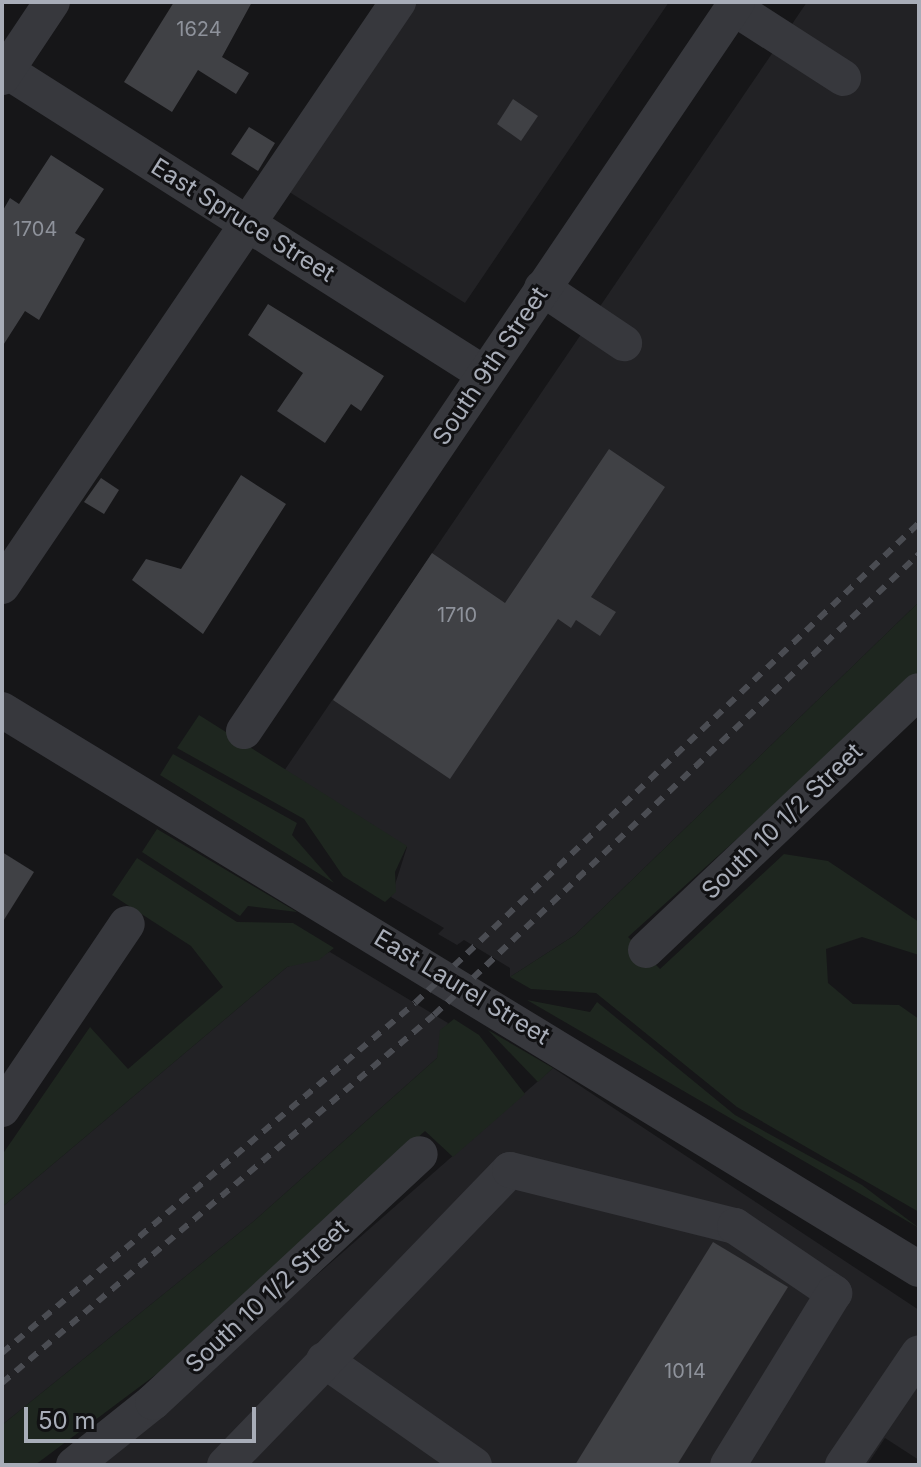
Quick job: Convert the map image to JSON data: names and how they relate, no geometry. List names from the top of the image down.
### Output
{
  "streets": {
    "street": [
      "East Spruce Street",
      "South 9th Street",
      "South 10 1/2 Street",
      "East Laurel Street"
    ]
  },
  "crossings": [
    ["East Spruce Street", "South 9th Street"]
  ],
  "house_numbers": [
    "1624",
    "1704",
    "1710",
    "1014"
  ],
  "scale_bar": "50 m"
}
